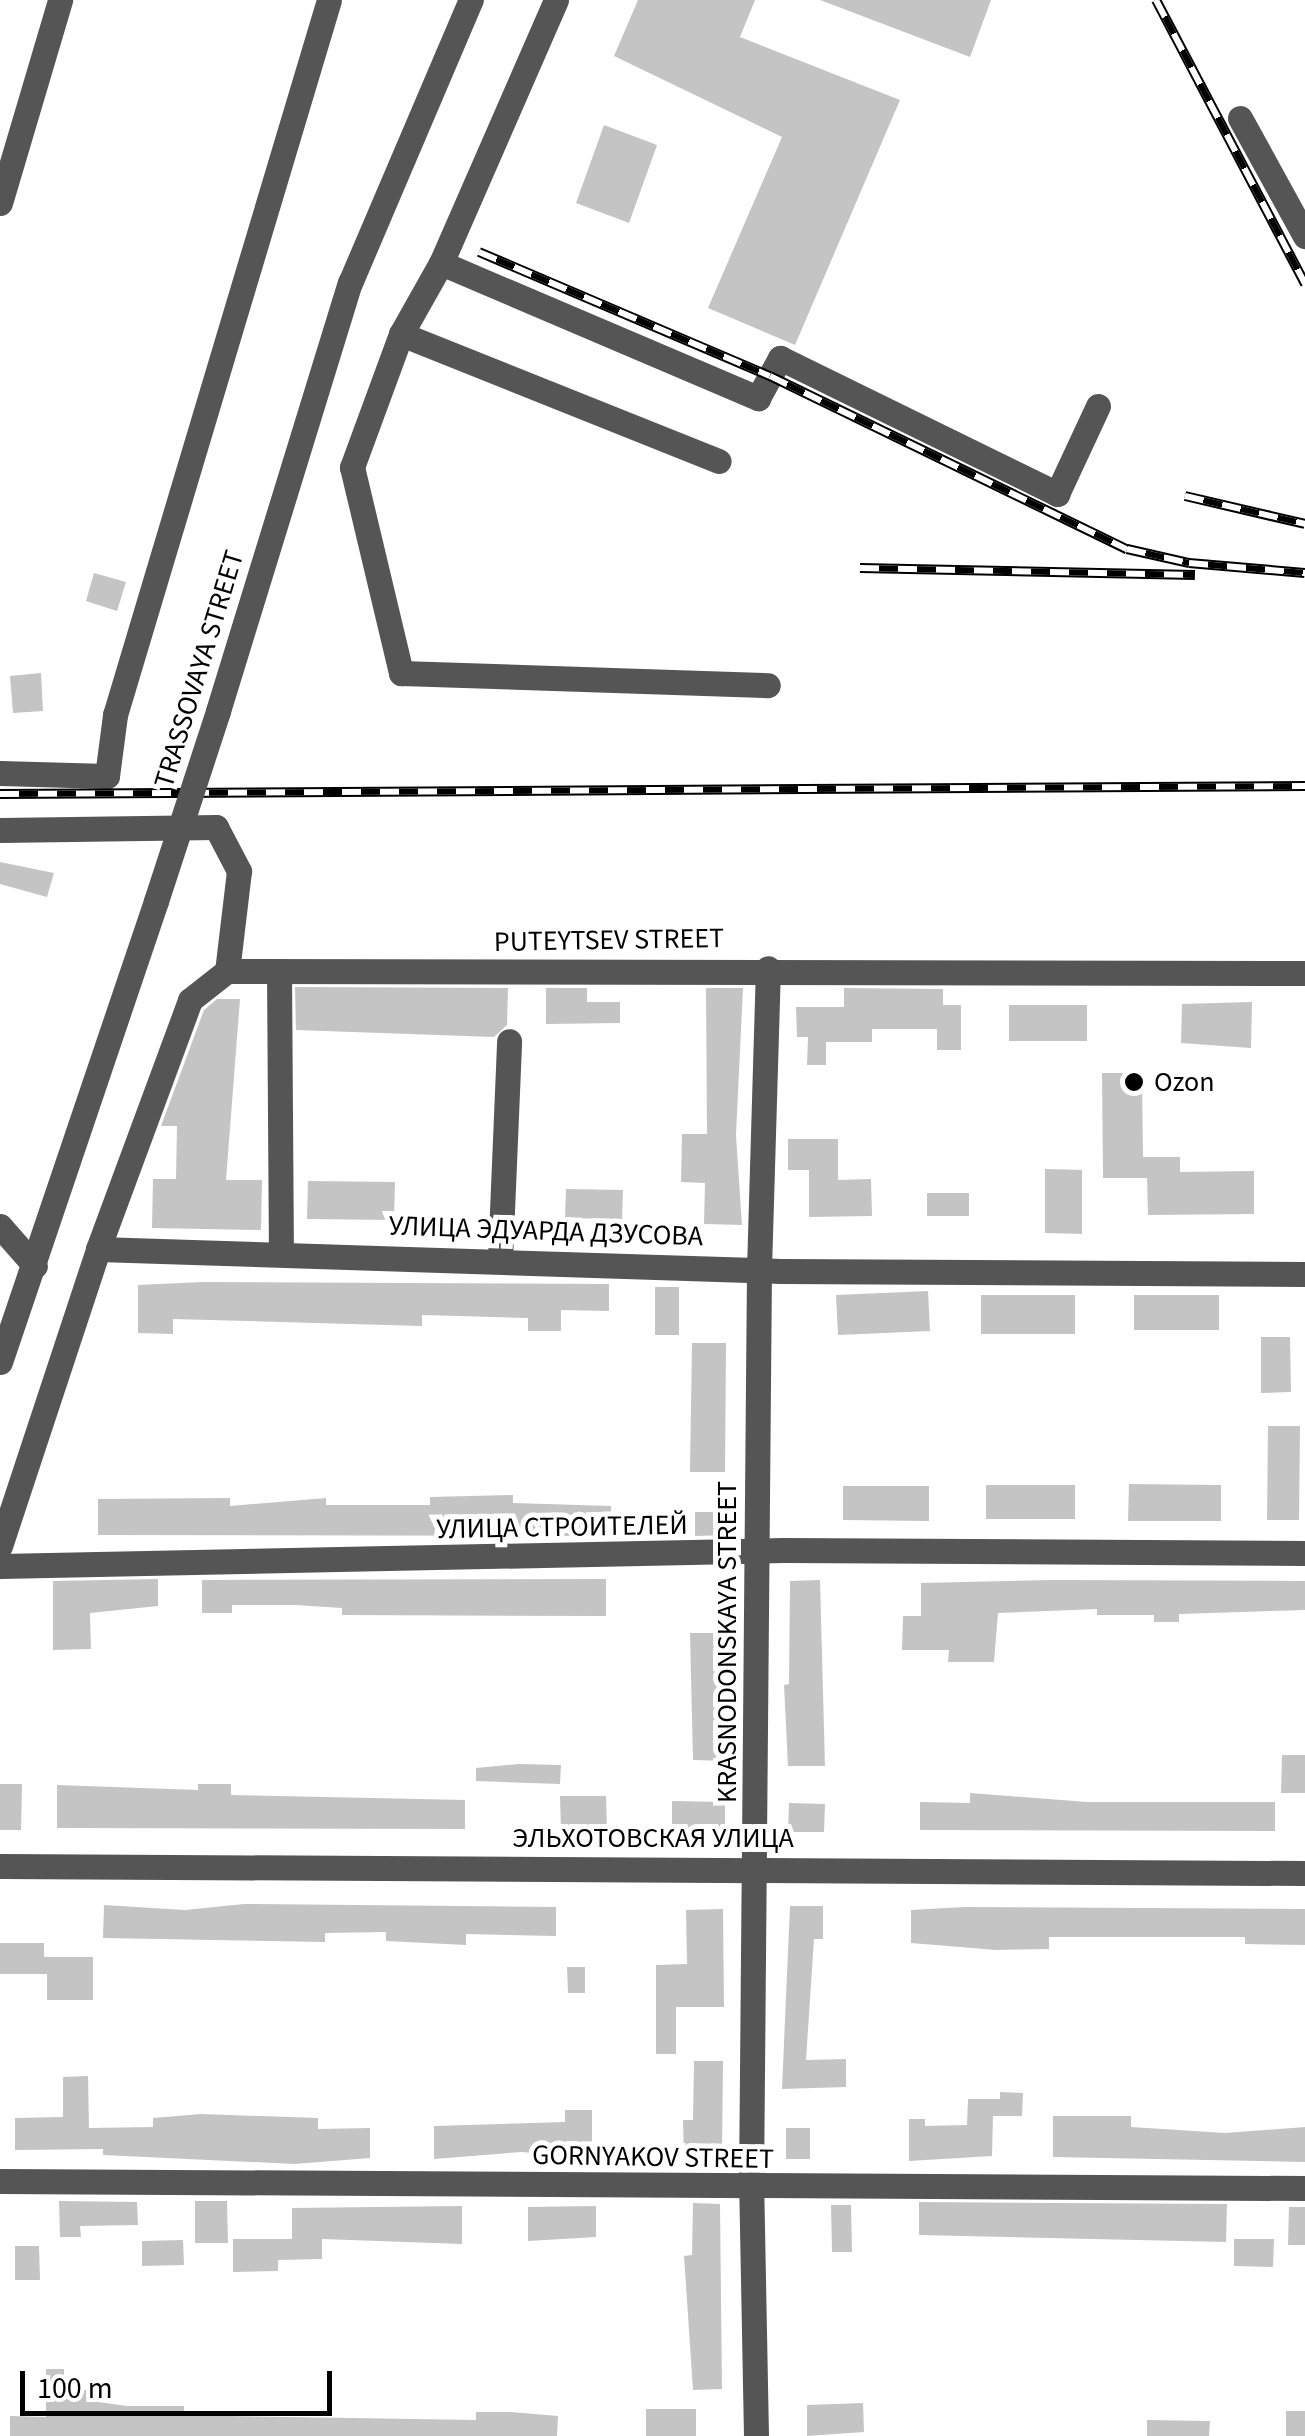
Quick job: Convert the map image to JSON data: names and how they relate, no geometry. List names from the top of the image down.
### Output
{
  "streets": {
    "street": [
      "TRASSOVAYA STREET",
      "PUTEYTSEV STREET",
      "УЛИЦА ЭДУАРДА ДЗУСОВА",
      "УЛИЦА СТРОИТЕЛЕЙ",
      "KRASNODONSKAYA STREET",
      "ЭЛЬХОТОВСКАЯ УЛИЦА",
      "GORNYAKOV STREET"
    ]
  },
  "crossings": [
    ["PUTEYTSEV STREET", "KRASNODONSKAYA STREET"],
    ["УЛИЦА ЭДУАРДА ДЗУСОВА", "KRASNODONSKAYA STREET"],
    ["УЛИЦА СТРОИТЕЛЕЙ", "KRASNODONSKAYA STREET"],
    ["KRASNODONSKAYA STREET", "ЭЛЬХОТОВСКАЯ УЛИЦА"],
    ["KRASNODONSKAYA STREET", "GORNYAKOV STREET"]
  ],
  "places": ["Ozon"],
  "scale_bar": "100 m"
}
